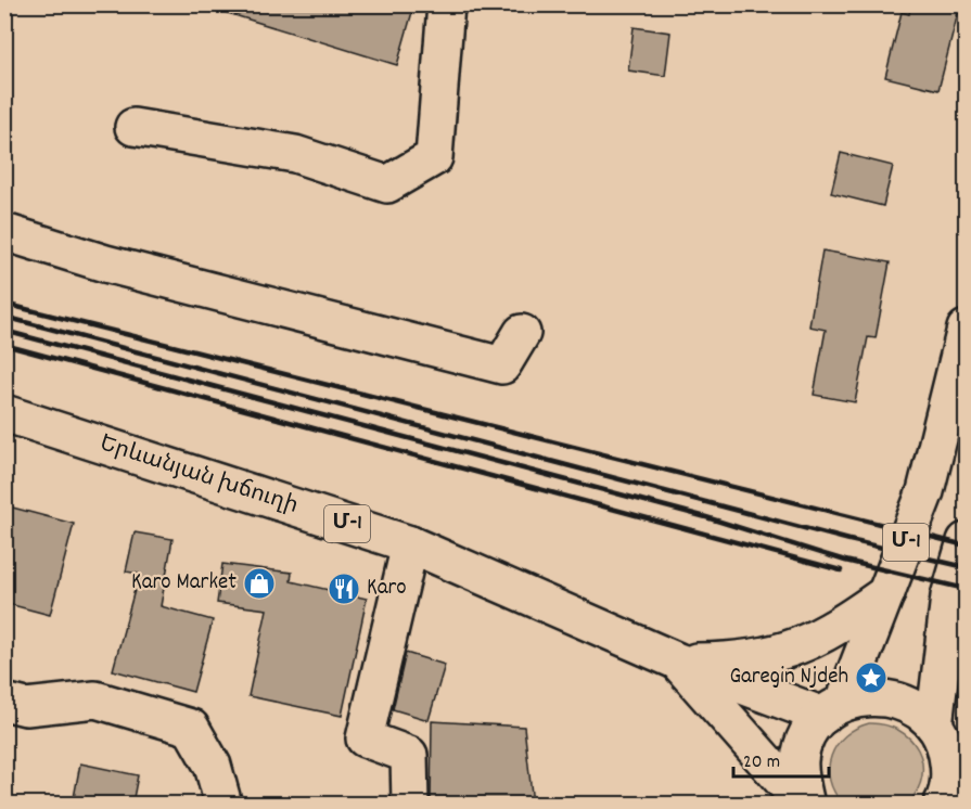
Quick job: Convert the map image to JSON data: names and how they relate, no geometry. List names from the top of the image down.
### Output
{
  "streets": {
    "main road": ["Երևանյան խճուղի", "Մ-1"]
  },
  "crossings": [
    ["Երևանյան խճուղի", "Մ-1"]
  ],
  "places": {
    "shop": ["Karo Market"],
    "restaurant": ["Karo"],
    "place": ["Garegin Njdeh"]
  },
  "scale_bar": "20 m"
}
